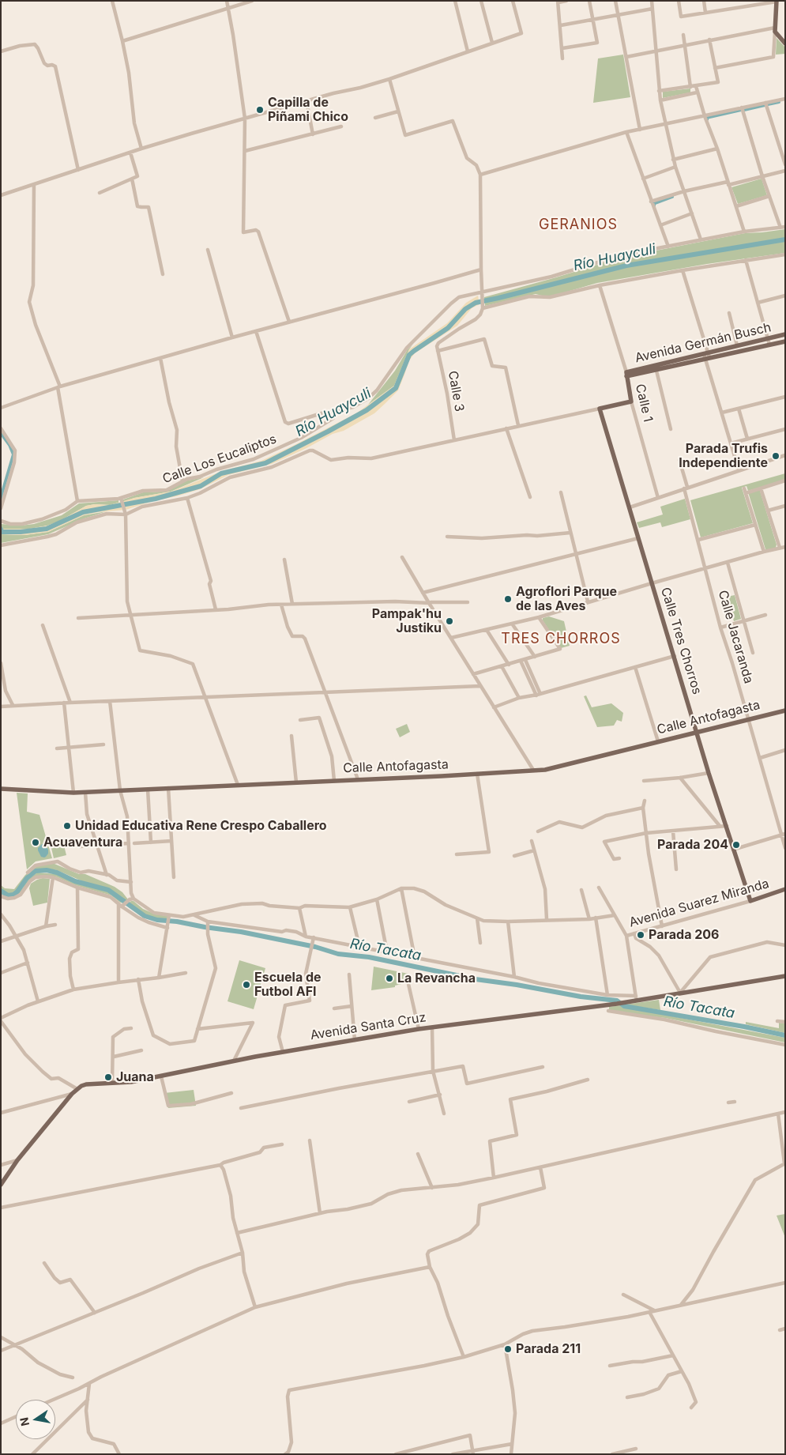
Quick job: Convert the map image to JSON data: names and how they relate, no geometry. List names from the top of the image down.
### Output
{
  "streets": {
    "main road": [
      "Avenida Germán Busch",
      "Calle 1",
      "Calle Tres Chorros",
      "Calle Antofagasta",
      "Avenida Suarez Miranda",
      "Avenida Santa Cruz"
    ],
    "street": ["Calle 3", "Calle Los Eucaliptos", "Calle Jacaranda"]
  },
  "crossings": [
    ["Avenida Germán Busch", "Calle 1"],
    ["Calle Jacaranda", "Calle Antofagasta"],
    ["Calle Tres Chorros", "Calle Antofagasta"],
    ["Calle Tres Chorros", "Avenida Suarez Miranda"]
  ],
  "districts": ["GERANIOS", "TRES CHORROS"],
  "water": ["Río Huayculi", "Río Tacata"],
  "places": [
    "Capilla de Piñami Chico",
    "Parada Trufis Independiente",
    "Agroflori Parque de las Aves",
    "Pampak'hu Justiku",
    "Unidad Educativa Rene Crespo Caballero",
    "Acuaventura",
    "Parada 204",
    "Parada 206",
    "La Revancha",
    "Escuela de Futbol AFI",
    "Juana",
    "Parada 211"
  ],
  "north": "left"
}
